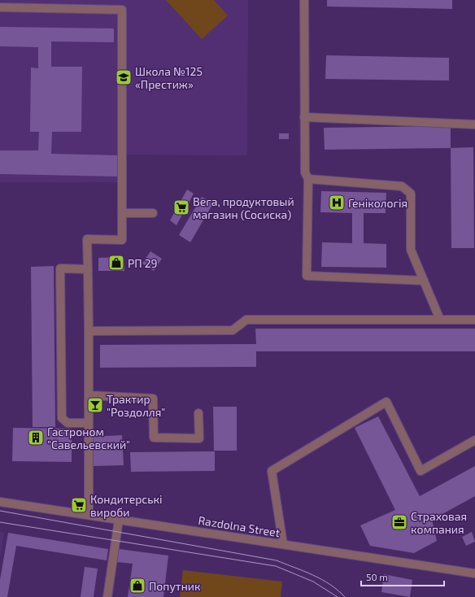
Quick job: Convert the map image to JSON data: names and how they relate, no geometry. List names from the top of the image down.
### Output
{
  "streets": {
    "street": ["Razdolna Street"]
  },
  "places": {
    "school or university": ["Школа №125 «Престиж»"],
    "hospital": ["Генікологія"],
    "supermarket": ["Вега, продуктовый магазин (Сосиска)", "Кондитерські вироби"],
    "shop": ["РП 29", "Попутник"],
    "bar": ["Трактир \"Роздолля\""],
    "building": ["Гастроном \"Савельевский\""],
    "office": ["Страховая компания"]
  },
  "scale_bar": "50 m"
}
